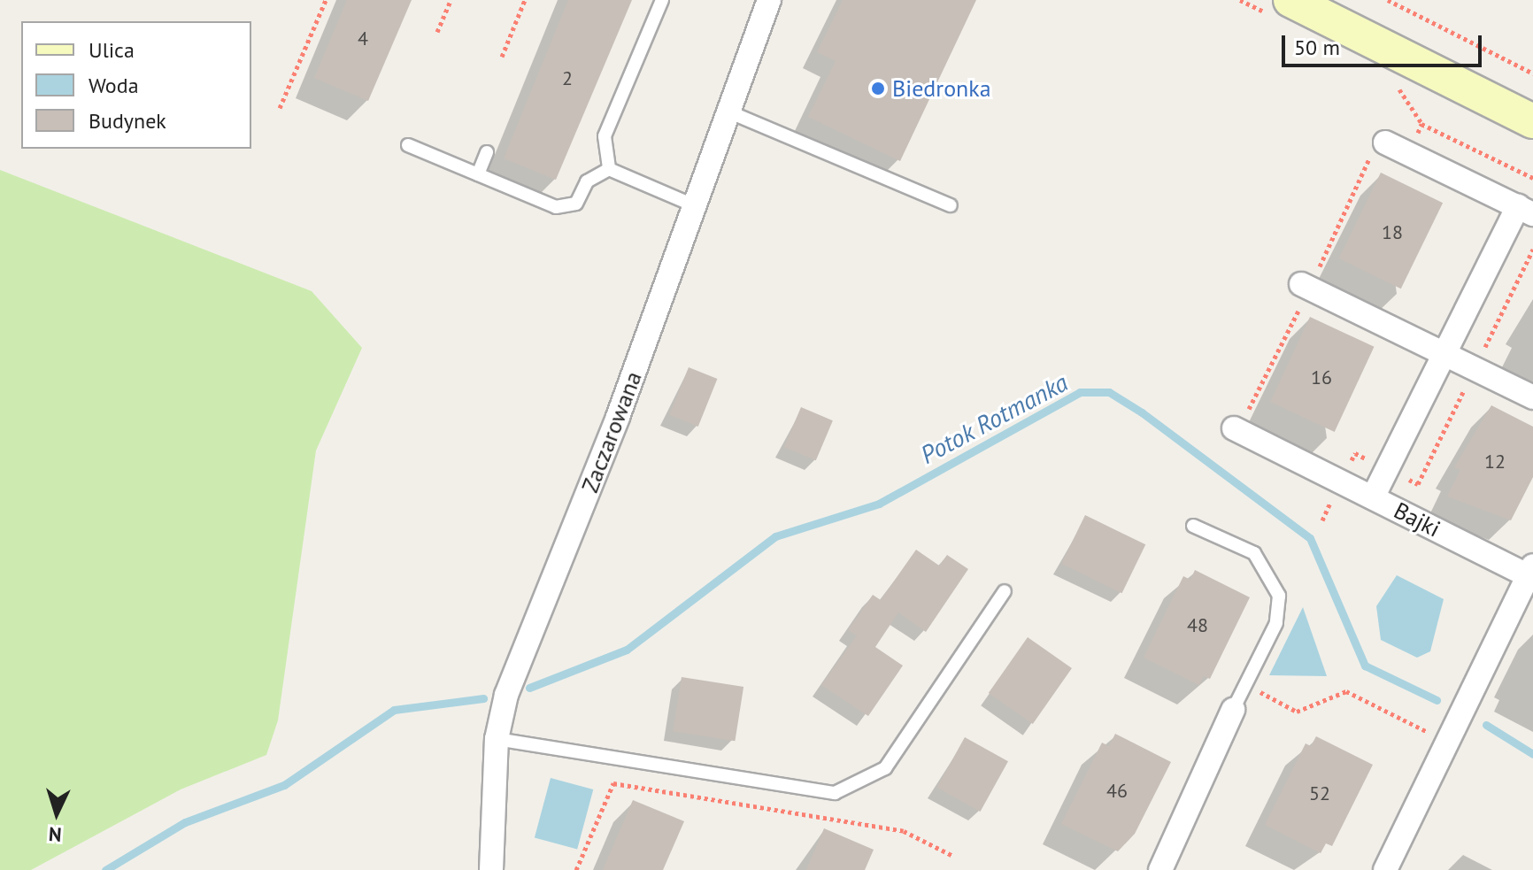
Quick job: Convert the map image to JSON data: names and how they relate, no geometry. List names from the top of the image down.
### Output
{
  "streets": {
    "street": ["Zaczarowana", "Bajki"]
  },
  "water": ["Potok Rotmanka"],
  "places": ["Biedronka"],
  "house_numbers": [
    "4",
    "2",
    "18",
    "16",
    "12",
    "48",
    "46",
    "52"
  ],
  "legend": ["Ulica", "Woda", "Budynek"],
  "scale_bar": "50 m",
  "north": "bottom"
}
